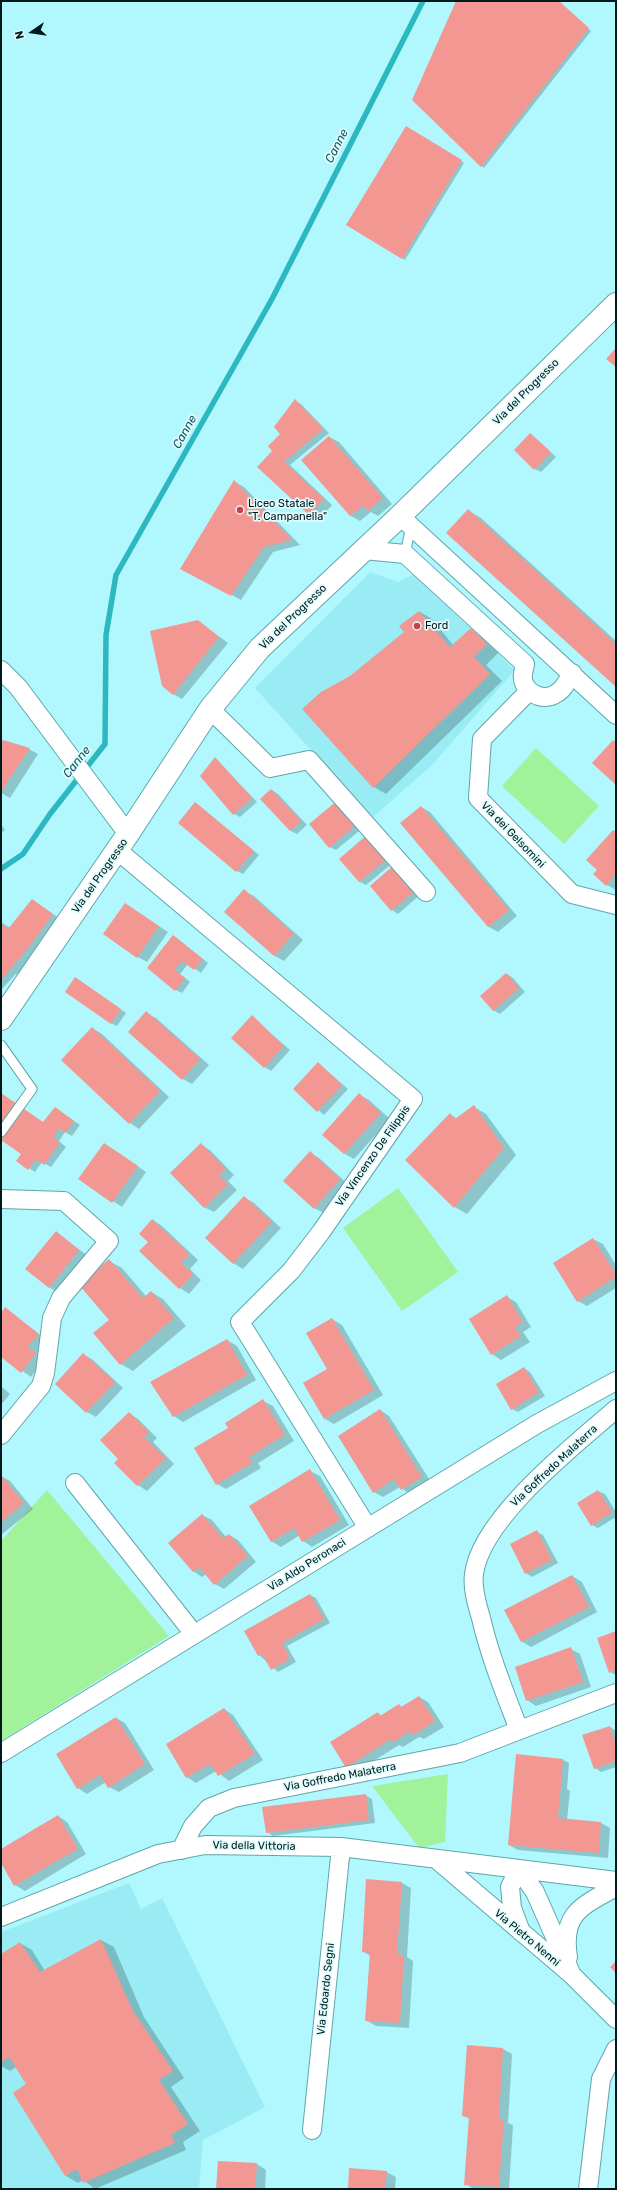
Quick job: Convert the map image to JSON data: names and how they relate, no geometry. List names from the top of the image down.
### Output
{
  "streets": {
    "street": [
      "Via del Progresso",
      "Via dei Gelsomini",
      "Via Vincenzo De Filippis",
      "Via Goffredo Malaterra",
      "Via Aldo Peronaci",
      "Via della Vittoria",
      "Via Pietro Nenni",
      "Via Edoardo Segni"
    ]
  },
  "crossings": [
    ["Via del Progresso", "Via Vincenzo De Filippis"],
    ["Via Vincenzo De Filippis", "Via Aldo Peronaci"],
    ["Via Goffredo Malaterra", "Via della Vittoria"],
    ["Via della Vittoria", "Via Pietro Nenni"],
    ["Via della Vittoria", "Via Edoardo Segni"]
  ],
  "water": ["Canne"],
  "places": ["Liceo Statale \"T. Campanella\"", "Ford"],
  "north": "left"
}
